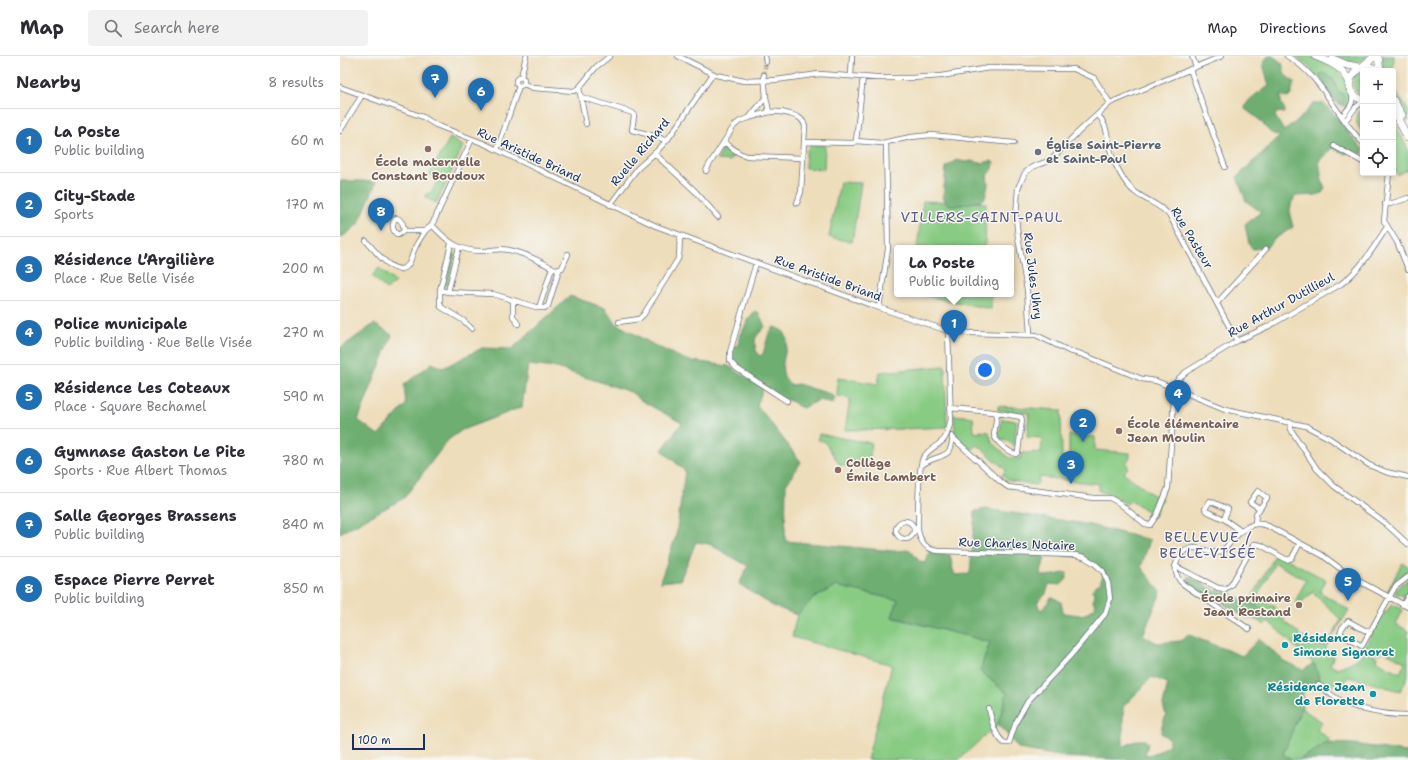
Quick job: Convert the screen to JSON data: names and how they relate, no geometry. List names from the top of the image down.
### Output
{
  "streets": {
    "street": [
      "Ruelle Richard",
      "Rue Aristide Briand",
      "Rue Pasteur",
      "Rue Jules Uhry",
      "Rue Arthur Dutillieul",
      "Rue Charles Notaire"
    ]
  },
  "crossings": [
    ["Ruelle Richard", "Rue Aristide Briand"],
    ["Rue Aristide Briand", "Rue Jules Uhry"],
    ["Rue Aristide Briand", "Rue Arthur Dutillieul"],
    ["Rue Pasteur", "Rue Jules Uhry"],
    ["Rue Pasteur", "Rue Arthur Dutillieul"]
  ],
  "districts": ["VILLERS-SAINT-PAUL", "BELLEVUE / BELLE-VISÉE"],
  "places": [
    "École maternelle Constant Boudoux",
    "Église Saint-Pierre et Saint-Paul",
    "École élémentaire Jean Moulin",
    "Collège Émile Lambert",
    "École primaire Jean Rostand",
    "Résidence Simone Signoret",
    "Résidence Jean de Florette"
  ],
  "scale_bar": "100 m",
  "page": {
    "header": "Map",
    "search": "Search here",
    "nav": ["Map", "Directions", "Saved"],
    "heading": ["Nearby", "8 results"],
    "pins": [
      "7",
      "6",
      "8",
      "1",
      "4",
      "2",
      "3",
      "5"
    ],
    "map_buttons": ["+", "−"],
    "list": [
      {
        "mark": "1",
        "name": "La Poste",
        "note": "Public building",
        "value": "60 m"
      },
      {
        "mark": "2",
        "name": "City-Stade",
        "note": "Sports",
        "value": "170 m"
      },
      {
        "mark": "3",
        "name": "Résidence L’Argilière",
        "note": "Place · Rue Belle Visée",
        "value": "200 m"
      },
      {
        "mark": "4",
        "name": "Police municipale",
        "note": "Public building · Rue Belle Visée",
        "value": "270 m"
      },
      {
        "mark": "5",
        "name": "Résidence Les Coteaux",
        "note": "Place · Square Bechamel",
        "value": "590 m"
      },
      {
        "mark": "6",
        "name": "Gymnase Gaston Le Pite",
        "note": "Sports · Rue Albert Thomas",
        "value": "780 m"
      },
      {
        "mark": "7",
        "name": "Salle Georges Brassens",
        "note": "Public building",
        "value": "840 m"
      },
      {
        "mark": "8",
        "name": "Espace Pierre Perret",
        "note": "Public building",
        "value": "850 m"
      }
    ],
    "popup": ["La Poste", "Public building"],
    "scale": "100 m"
  }
}
